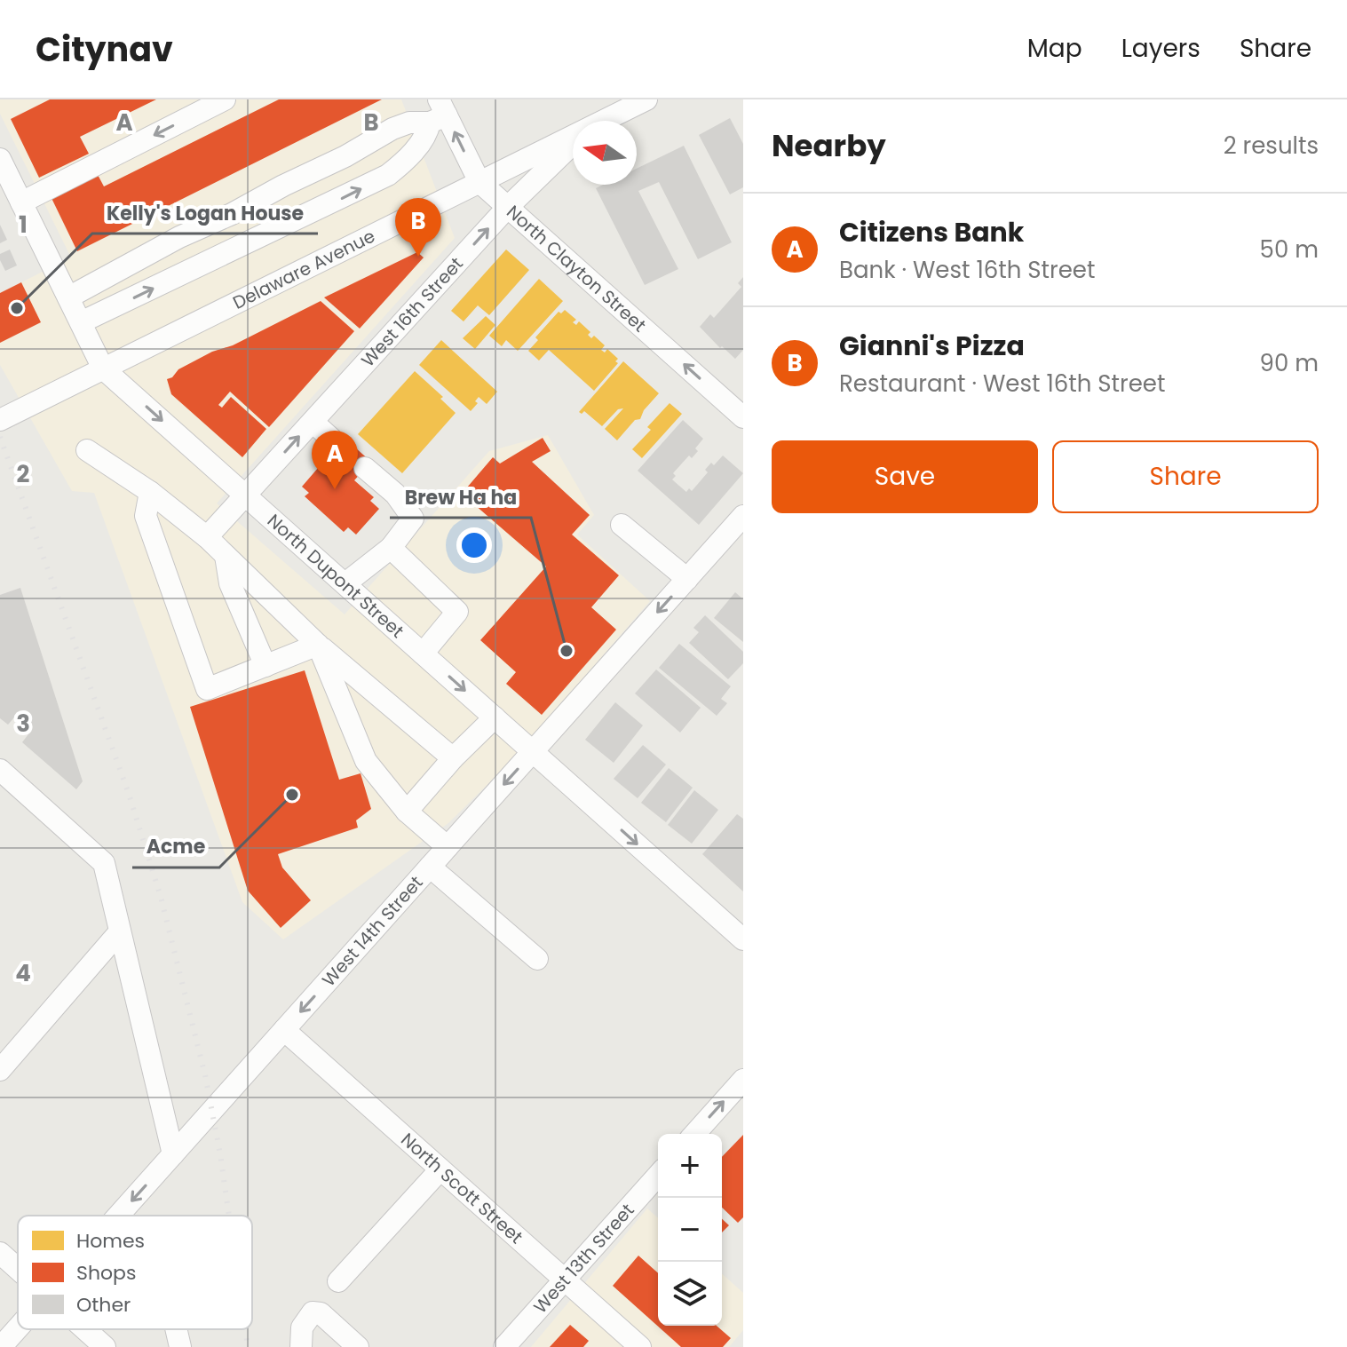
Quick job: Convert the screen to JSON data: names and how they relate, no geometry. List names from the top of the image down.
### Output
{
  "streets": {
    "street": [
      "Delaware Avenue",
      "North Clayton Street",
      "West 16th Street",
      "North Dupont Street",
      "West 14th Street",
      "North Scott Street",
      "West 13th Street"
    ]
  },
  "crossings": [
    ["Delaware Avenue", "North Clayton Street"],
    ["Delaware Avenue", "North Dupont Street"],
    ["North Clayton Street", "West 16th Street"],
    ["West 16th Street", "North Dupont Street"],
    ["North Dupont Street", "West 14th Street"],
    ["West 14th Street", "North Scott Street"],
    ["North Scott Street", "West 13th Street"]
  ],
  "one_way": ["North Clayton Street", "West 14th Street"],
  "places": ["Kelly's Logan House", "Brew Ha ha", "Acme"],
  "legend": ["Homes", "Shops", "Other"],
  "north": "left",
  "page": {
    "header": "Citynav",
    "nav": ["Map", "Layers", "Share"],
    "heading": ["Nearby", "2 results"],
    "list": [
      {
        "mark": "A",
        "name": "Citizens Bank",
        "note": "Bank · West 16th Street",
        "value": "50 m"
      },
      {
        "mark": "B",
        "name": "Gianni's Pizza",
        "note": "Restaurant · West 16th Street",
        "value": "90 m"
      }
    ],
    "pins": ["B", "A"],
    "buttons": ["Save", "Share"],
    "map_buttons": ["+", "−"]
  },
  "grid": {
    "columns": ["A", "B"],
    "rows": [
      "1",
      "2",
      "3",
      "4"
    ]
  }
}
